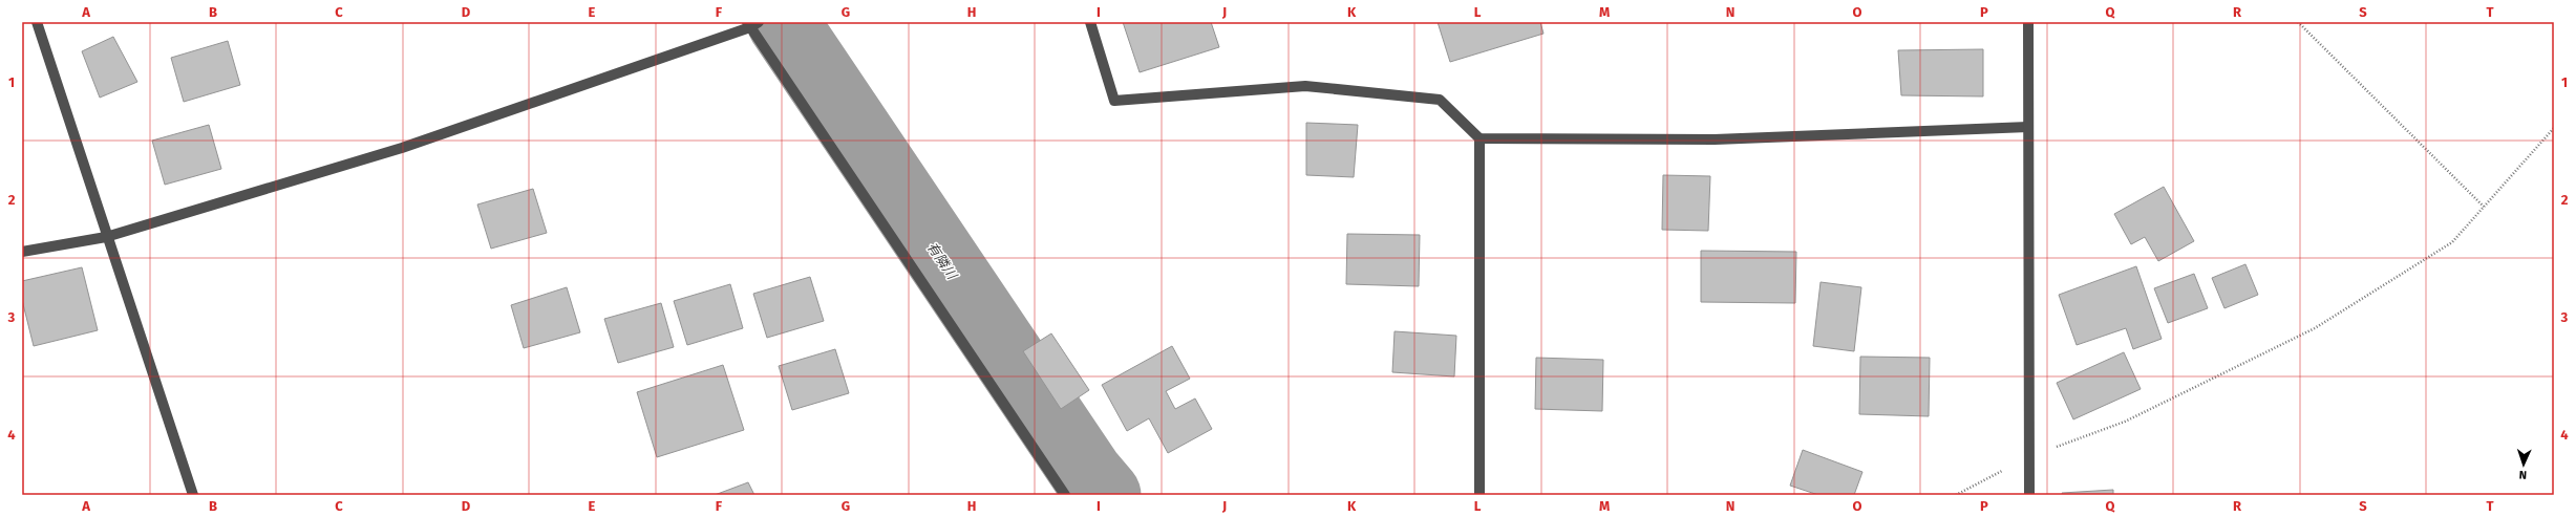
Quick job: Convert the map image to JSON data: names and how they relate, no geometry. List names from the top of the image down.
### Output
{
  "water": ["有隣川"],
  "north": "bottom",
  "grid": {
    "columns": [
      "A",
      "B",
      "C",
      "D",
      "E",
      "F",
      "G",
      "H",
      "I",
      "J",
      "K",
      "L",
      "M",
      "N",
      "O",
      "P",
      "Q",
      "R",
      "S",
      "T"
    ],
    "rows": [
      "1",
      "2",
      "3",
      "4"
    ]
  }
}
